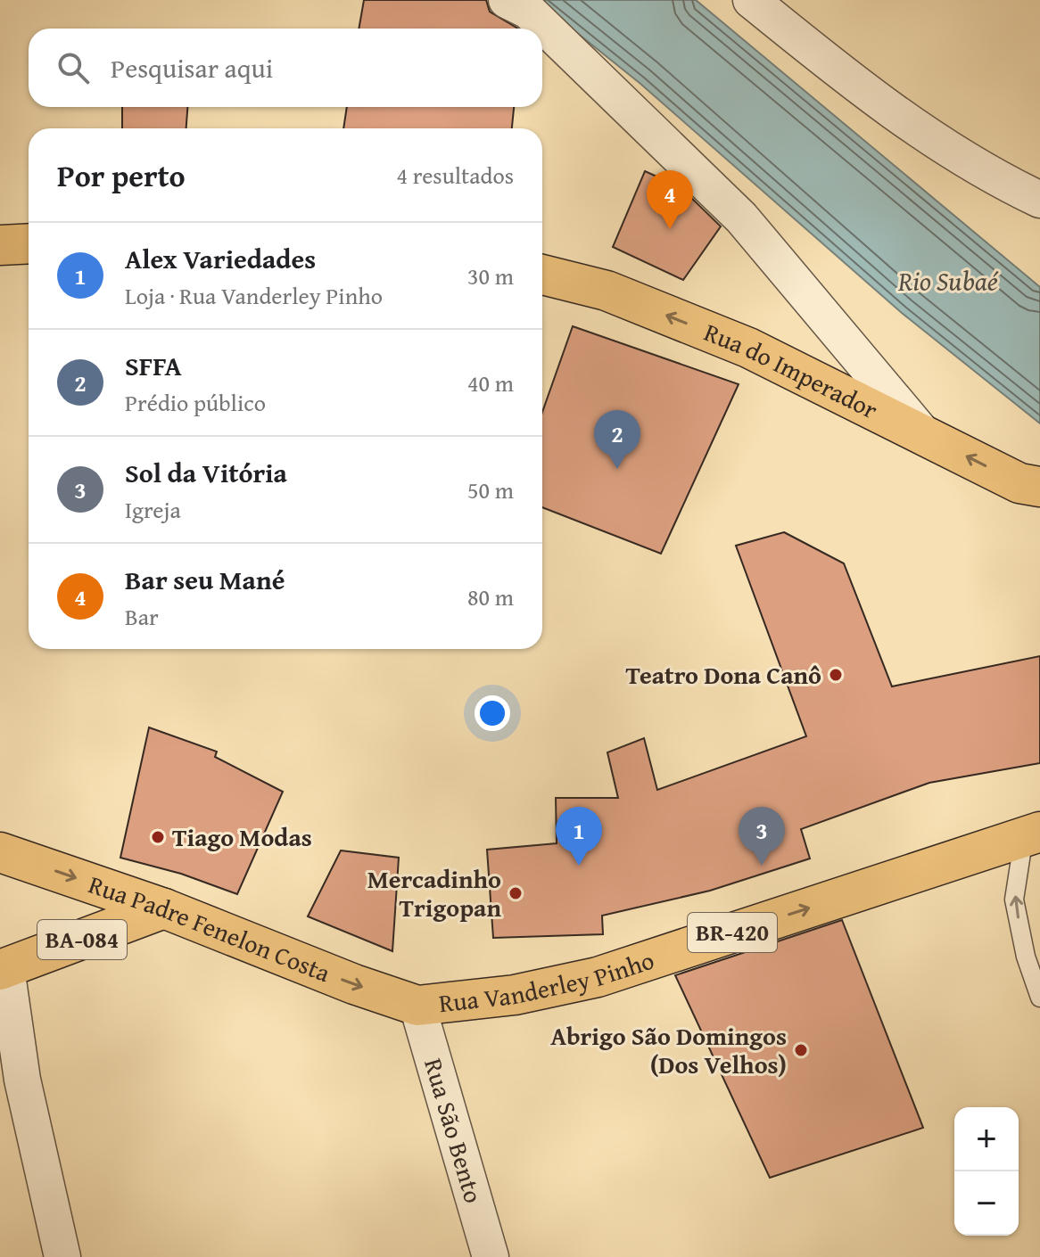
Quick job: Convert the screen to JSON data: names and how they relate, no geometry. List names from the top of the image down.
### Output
{
  "streets": {
    "main road": [
      "Rua do Imperador",
      "Rua Padre Fenelon Costa",
      "BR-420",
      "BA-084",
      "Rua Vanderley Pinho"
    ],
    "street": ["Rua São Bento"]
  },
  "crossings": [
    ["Rua Padre Fenelon Costa", "BA-084"],
    ["Rua Padre Fenelon Costa", "Rua Vanderley Pinho"],
    ["Rua Padre Fenelon Costa", "Rua São Bento"],
    ["Rua Vanderley Pinho", "Rua São Bento"]
  ],
  "one_way": ["Rua do Imperador", "Rua Padre Fenelon Costa", "Rua Vanderley Pinho"],
  "water": ["Rio Subaé"],
  "places": [
    "Teatro Dona Canô",
    "Tiago Modas",
    "Mercadinho Trigopan",
    "Abrigo São Domingos (Dos Velhos)"
  ],
  "page": {
    "search": "Pesquisar aqui",
    "heading": ["Por perto", "4 resultados"],
    "pins": [
      "4",
      "2",
      "1",
      "3"
    ],
    "list": [
      {
        "mark": "1",
        "name": "Alex Variedades",
        "note": "Loja · Rua Vanderley Pinho",
        "value": "30 m"
      },
      {
        "mark": "2",
        "name": "SFFA",
        "note": "Prédio público",
        "value": "40 m"
      },
      {
        "mark": "3",
        "name": "Sol da Vitória",
        "note": "Igreja",
        "value": "50 m"
      },
      {
        "mark": "4",
        "name": "Bar seu Mané",
        "note": "Bar",
        "value": "80 m"
      }
    ],
    "map_buttons": ["+", "−"]
  }
}
